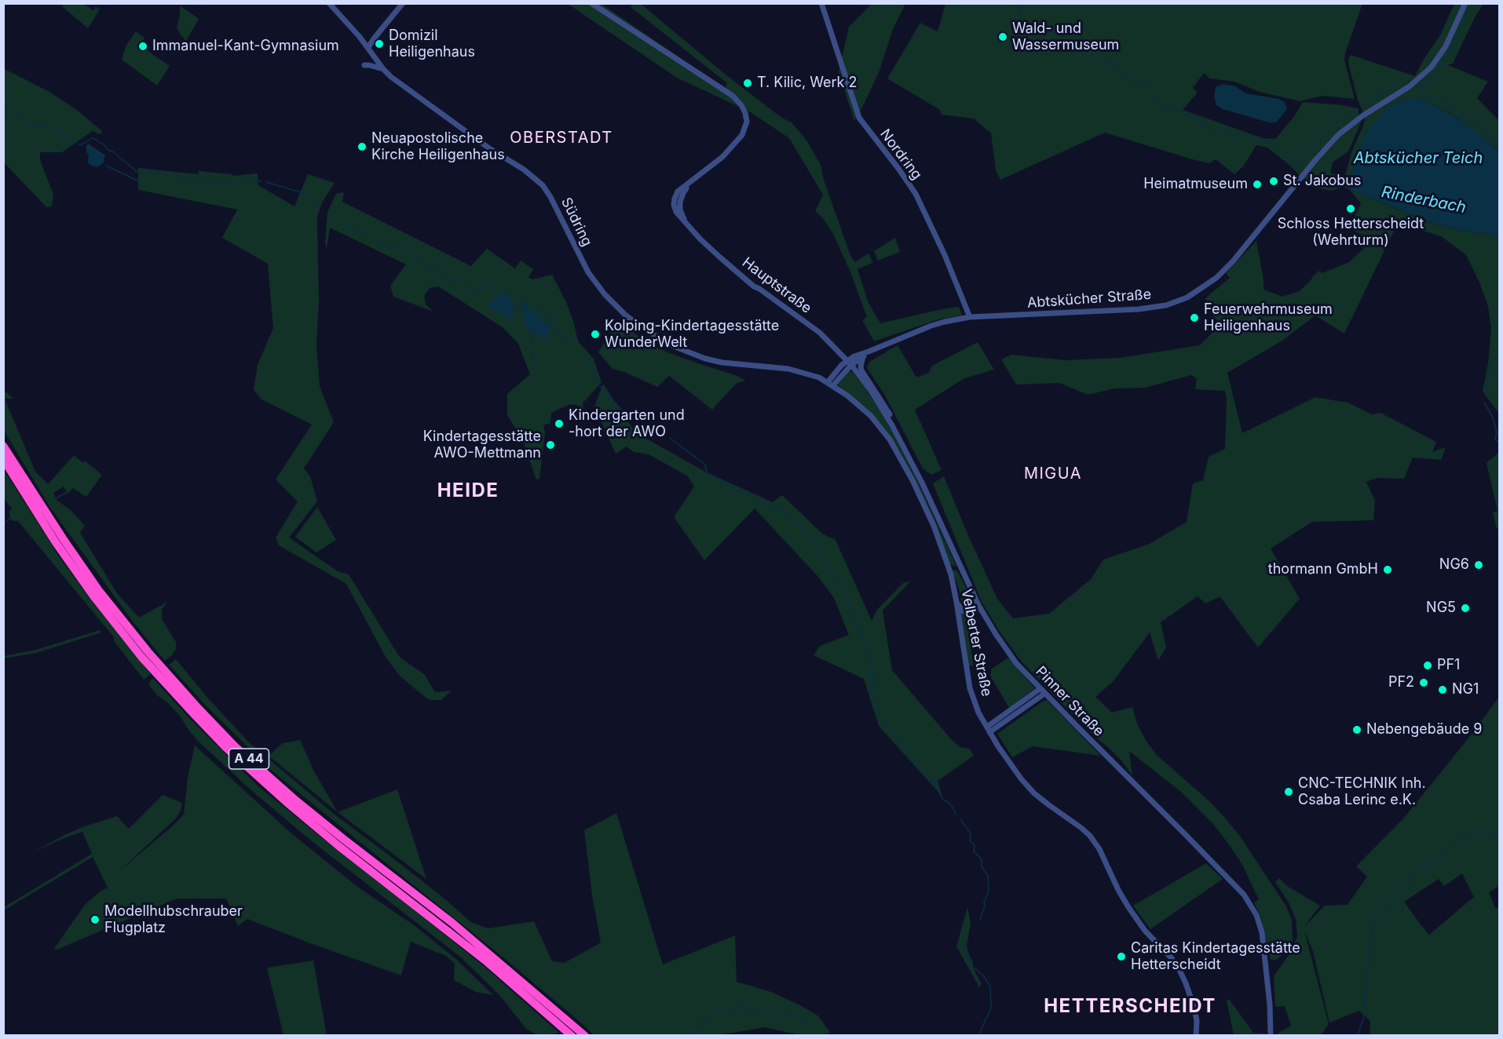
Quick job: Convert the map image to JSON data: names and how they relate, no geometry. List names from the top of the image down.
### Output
{
  "streets": {
    "highway": ["A 44"],
    "street": [
      "Nordring",
      "Südring",
      "Hauptstraße",
      "Abtskücher Straße",
      "Velberter Straße",
      "Pinner Straße"
    ]
  },
  "crossings": [
    ["Nordring", "Abtskücher Straße"],
    ["Südring", "Abtskücher Straße"],
    ["Südring", "Velberter Straße"],
    ["Hauptstraße", "Abtskücher Straße"],
    ["Hauptstraße", "Pinner Straße"],
    ["Abtskücher Straße", "Velberter Straße"],
    ["Abtskücher Straße", "Pinner Straße"]
  ],
  "districts": [
    "OBERSTADT",
    "MIGUA",
    "HEIDE",
    "HETTERSCHEIDT"
  ],
  "water": ["Abtskücher Teich", "Rinderbach"],
  "places": [
    "Wald- und Wassermuseum",
    "Domizil Heiligenhaus",
    "Immanuel-Kant-Gymnasium",
    "T. Kilic, Werk 2",
    "Neuapostolische Kirche Heiligenhaus",
    "St. Jakobus",
    "Heimatmuseum",
    "Schloss Hetterscheidt (Wehrturm)",
    "Feuerwehrmuseum Heiligenhaus",
    "Kolping-Kindertagesstätte WunderWelt",
    "Kindergarten und -hort der AWO",
    "Kindertagesstätte AWO-Mettmann",
    "NG6",
    "thormann GmbH",
    "NG5",
    "PF1",
    "PF2",
    "NG1",
    "Nebengebäude 9",
    "CNC-TECHNIK Inh. Csaba Lerinc e.K.",
    "Modellhubschrauber Flugplatz",
    "Caritas Kindertagesstätte Hetterscheidt"
  ]
}
